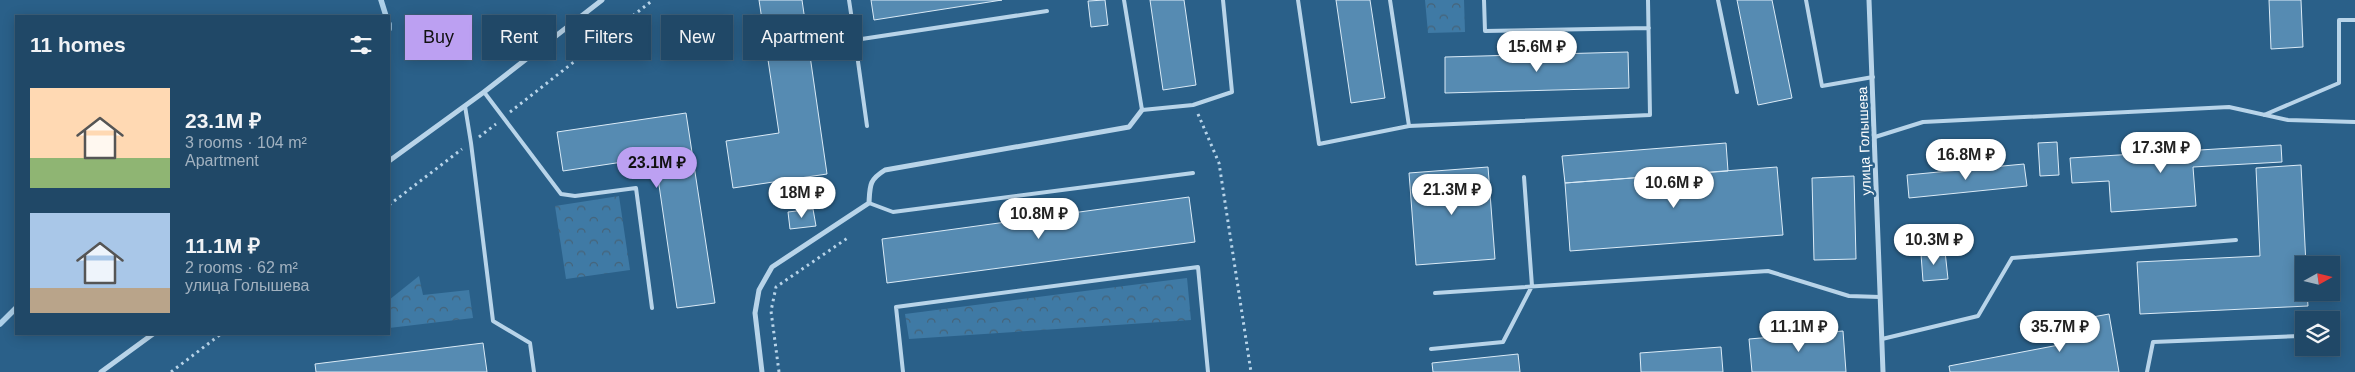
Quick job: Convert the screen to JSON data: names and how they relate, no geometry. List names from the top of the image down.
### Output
{
  "streets": {
    "street": ["улица Голышева"]
  },
  "north": "right",
  "page": {
    "chip": [
      "Buy",
      "Rent",
      "Filters",
      "New",
      "Apartment"
    ],
    "heading": "11 homes",
    "price": [
      "15.6M ₽",
      "17.3M ₽",
      "16.8M ₽",
      "23.1M ₽",
      "10.6M ₽",
      "21.3M ₽",
      "18M ₽",
      "10.8M ₽",
      "10.3M ₽",
      "11.1M ₽",
      "35.7M ₽"
    ],
    "list": [
      {
        "name": "23.1M ₽",
        "note": "3 rooms · 104 m² · Apartment"
      },
      {
        "name": "11.1M ₽",
        "note": "2 rooms · 62 m² · улица Голышева"
      }
    ]
  }
}
